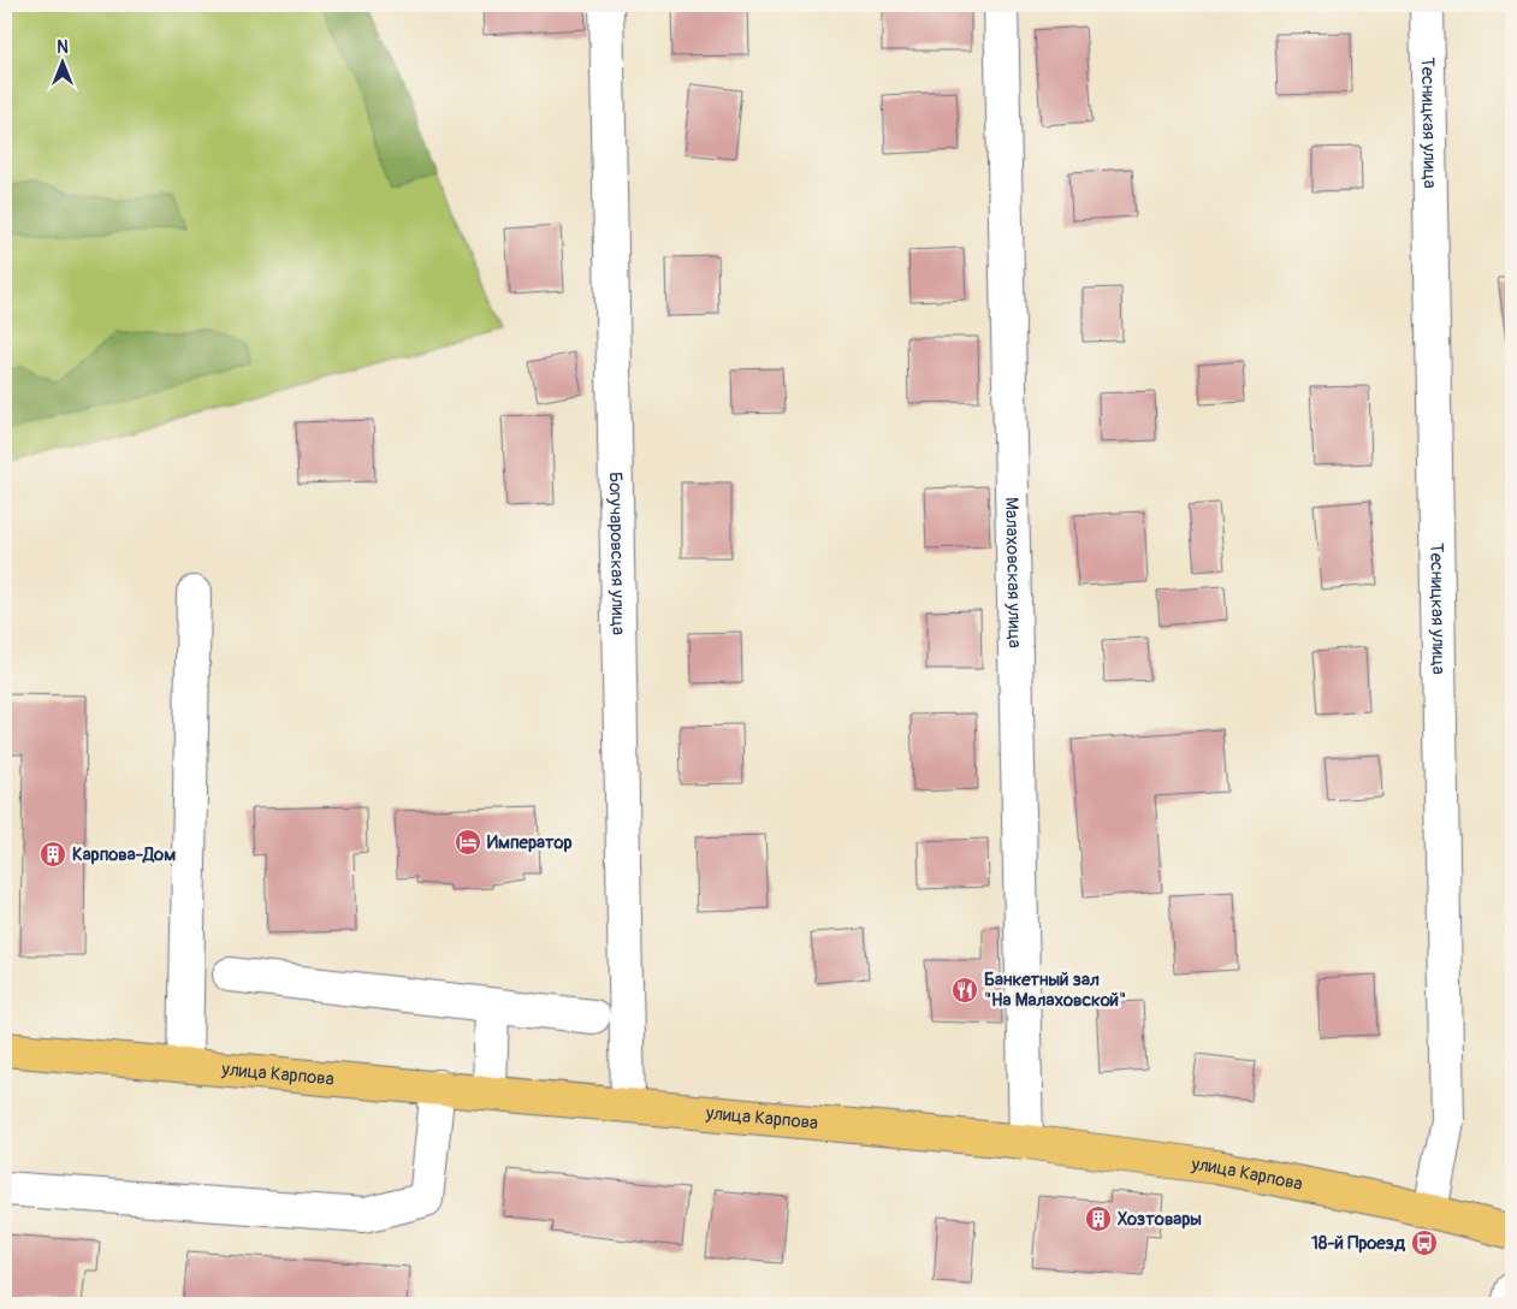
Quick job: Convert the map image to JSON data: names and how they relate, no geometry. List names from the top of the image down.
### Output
{
  "streets": {
    "main road": ["улица Карпова"],
    "street": ["Тесницкая улица", "Богучаровская улица", "Малаховская улица"]
  },
  "crossings": [
    ["Тесницкая улица", "улица Карпова"],
    ["Богучаровская улица", "улица Карпова"],
    ["Малаховская улица", "улица Карпова"]
  ],
  "places": {
    "hotel": ["Император"],
    "building": ["Карпова-Дом", "Хозтовары"],
    "restaurant": ["Банкетный зал \"На Малаховской\""],
    "bus stop": ["18-й Проезд"]
  },
  "north": "top"
}
